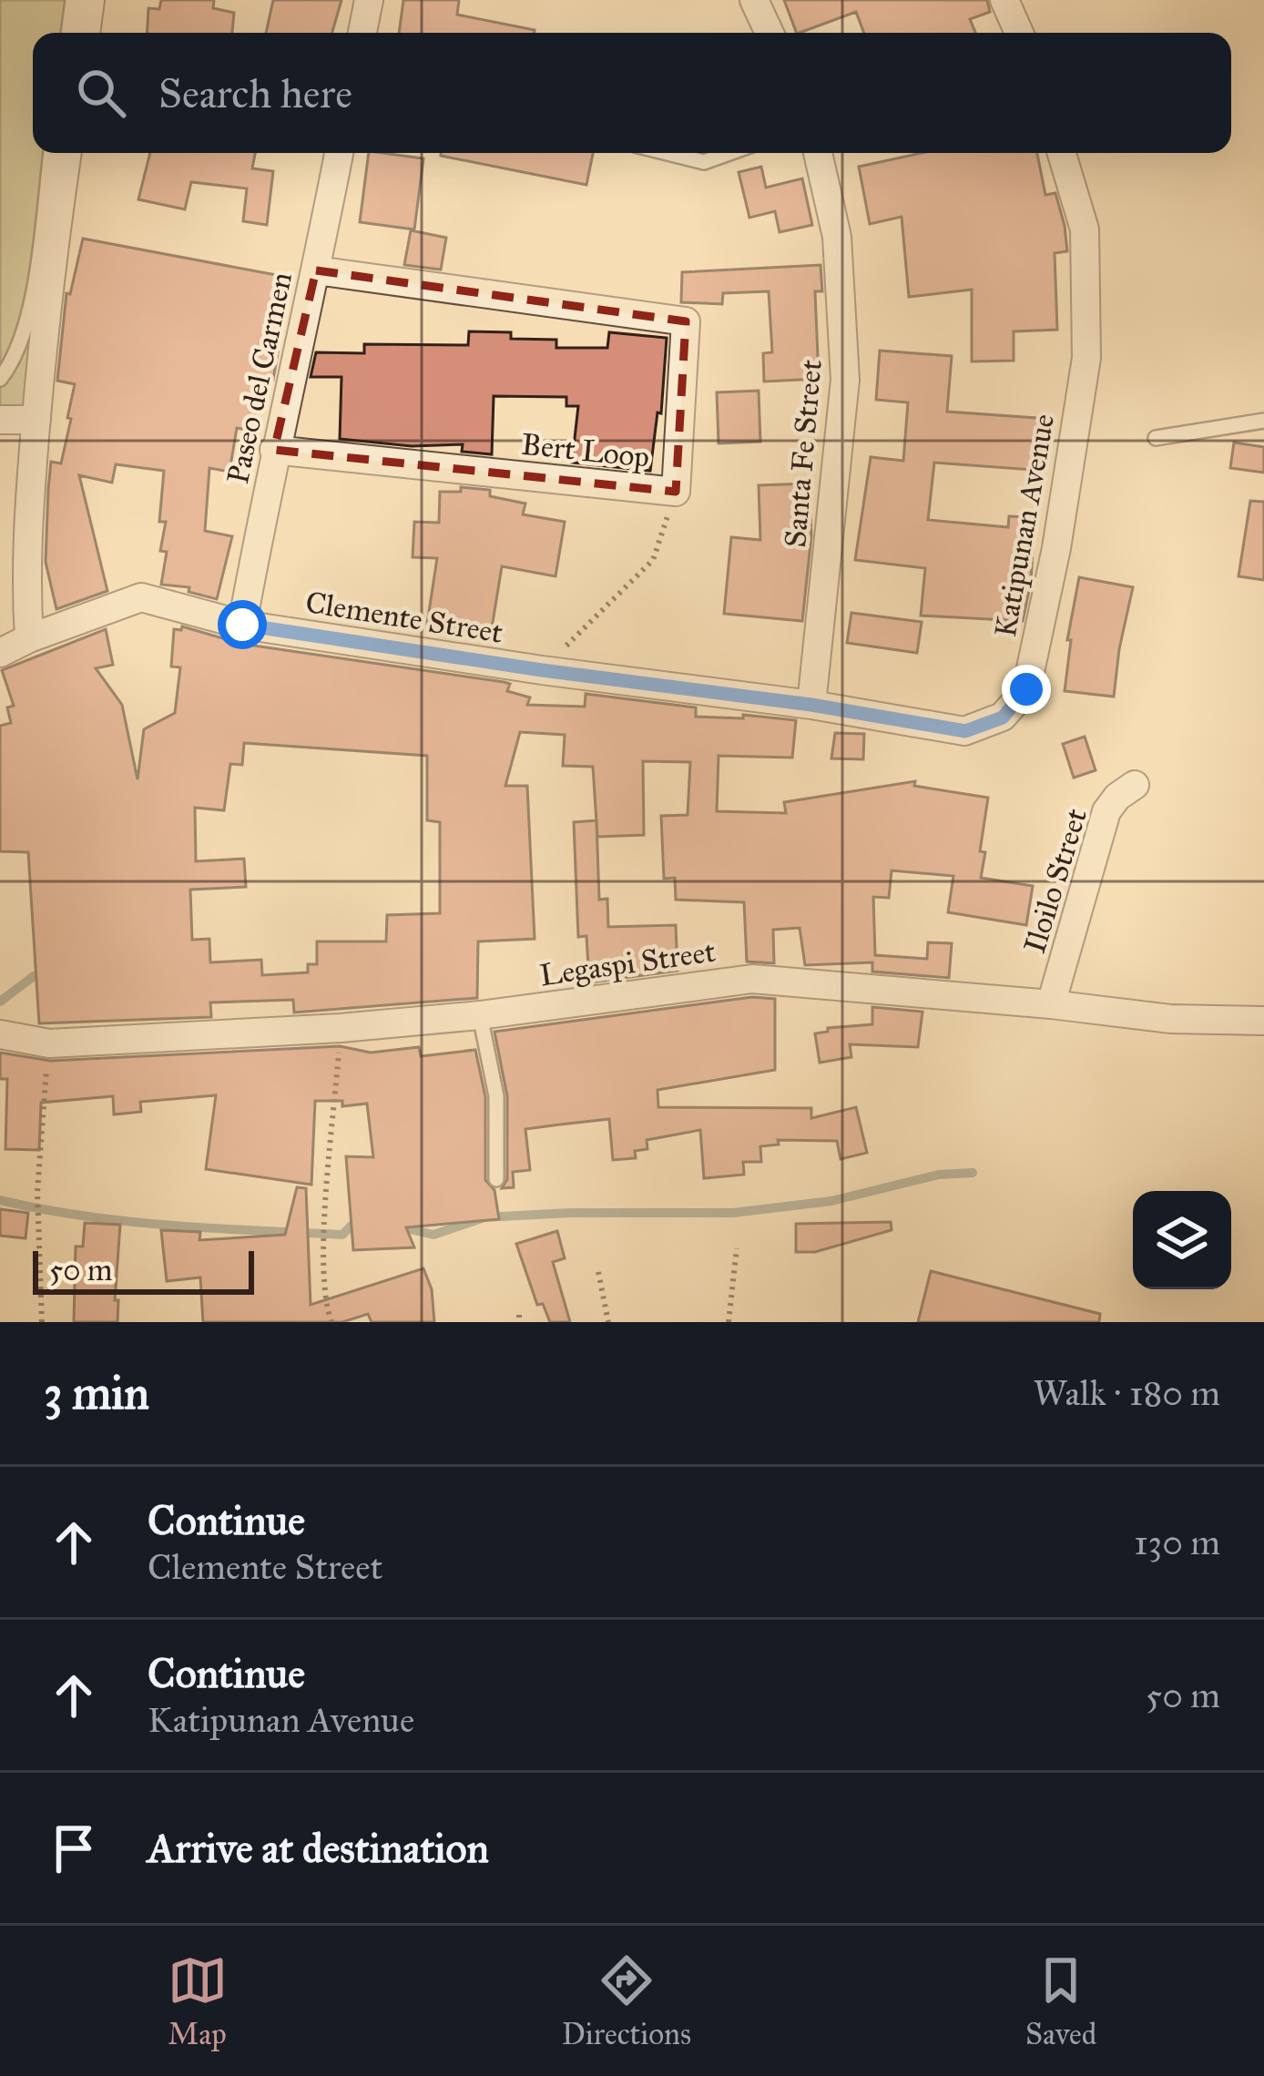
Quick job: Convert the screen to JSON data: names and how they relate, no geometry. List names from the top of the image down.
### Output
{
  "streets": {
    "street": [
      "Paseo del Carmen",
      "Bert Loop",
      "Santa Fe Street",
      "Katipunan Avenue",
      "Clemente Street",
      "Iloilo Street",
      "Legaspi Street"
    ]
  },
  "crossings": [
    ["Paseo del Carmen", "Bert Loop"],
    ["Paseo del Carmen", "Clemente Street"],
    ["Santa Fe Street", "Katipunan Avenue"],
    ["Santa Fe Street", "Clemente Street"],
    ["Katipunan Avenue", "Clemente Street"],
    ["Iloilo Street", "Legaspi Street"]
  ],
  "scale_bar": "50 m",
  "page": {
    "search": "Search here",
    "scale": "50 m",
    "heading": ["3 min", "Walk · 180 m"],
    "list": [
      ["Continue", "Clemente Street", "130 m"],
      ["Continue", "Katipunan Avenue", "50 m"],
      "Arrive at destination"
    ],
    "nav": ["Map", "Directions", "Saved"]
  }
}
